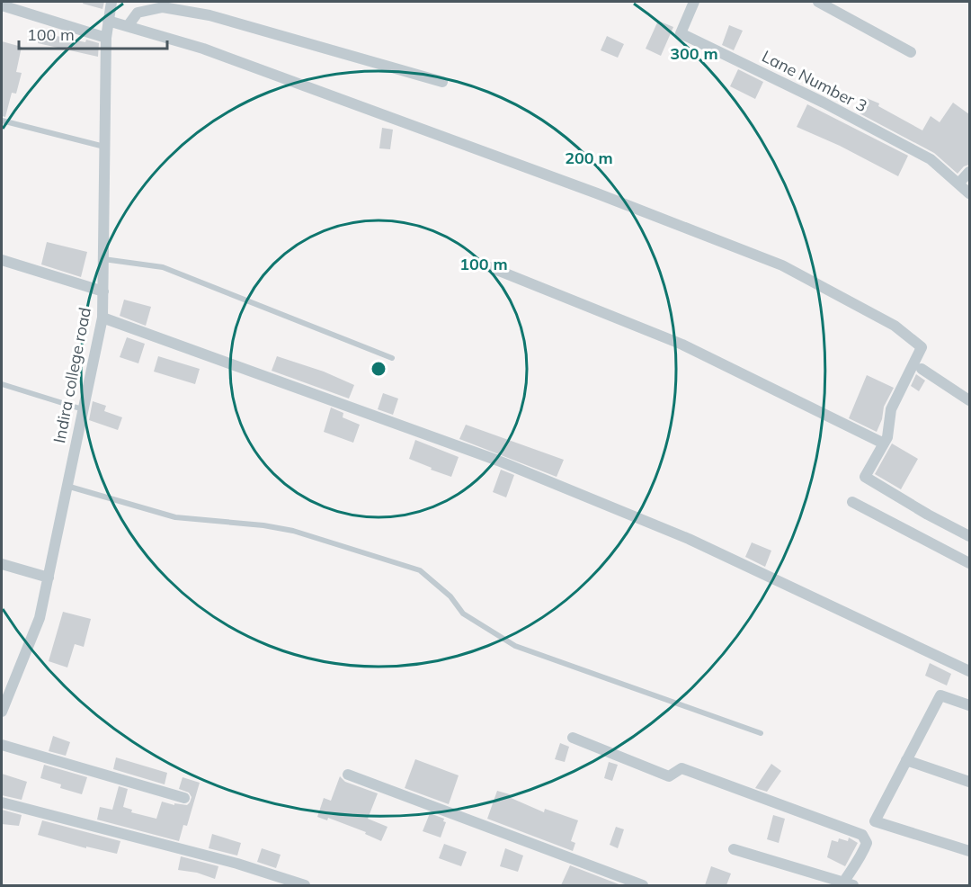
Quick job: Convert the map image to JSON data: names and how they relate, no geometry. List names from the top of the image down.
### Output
{
  "streets": {
    "street": ["Lane Number 3", "Indira college road"]
  },
  "scale_bar": "100 m",
  "rings": ["300 m", "200 m", "100 m"]
}
